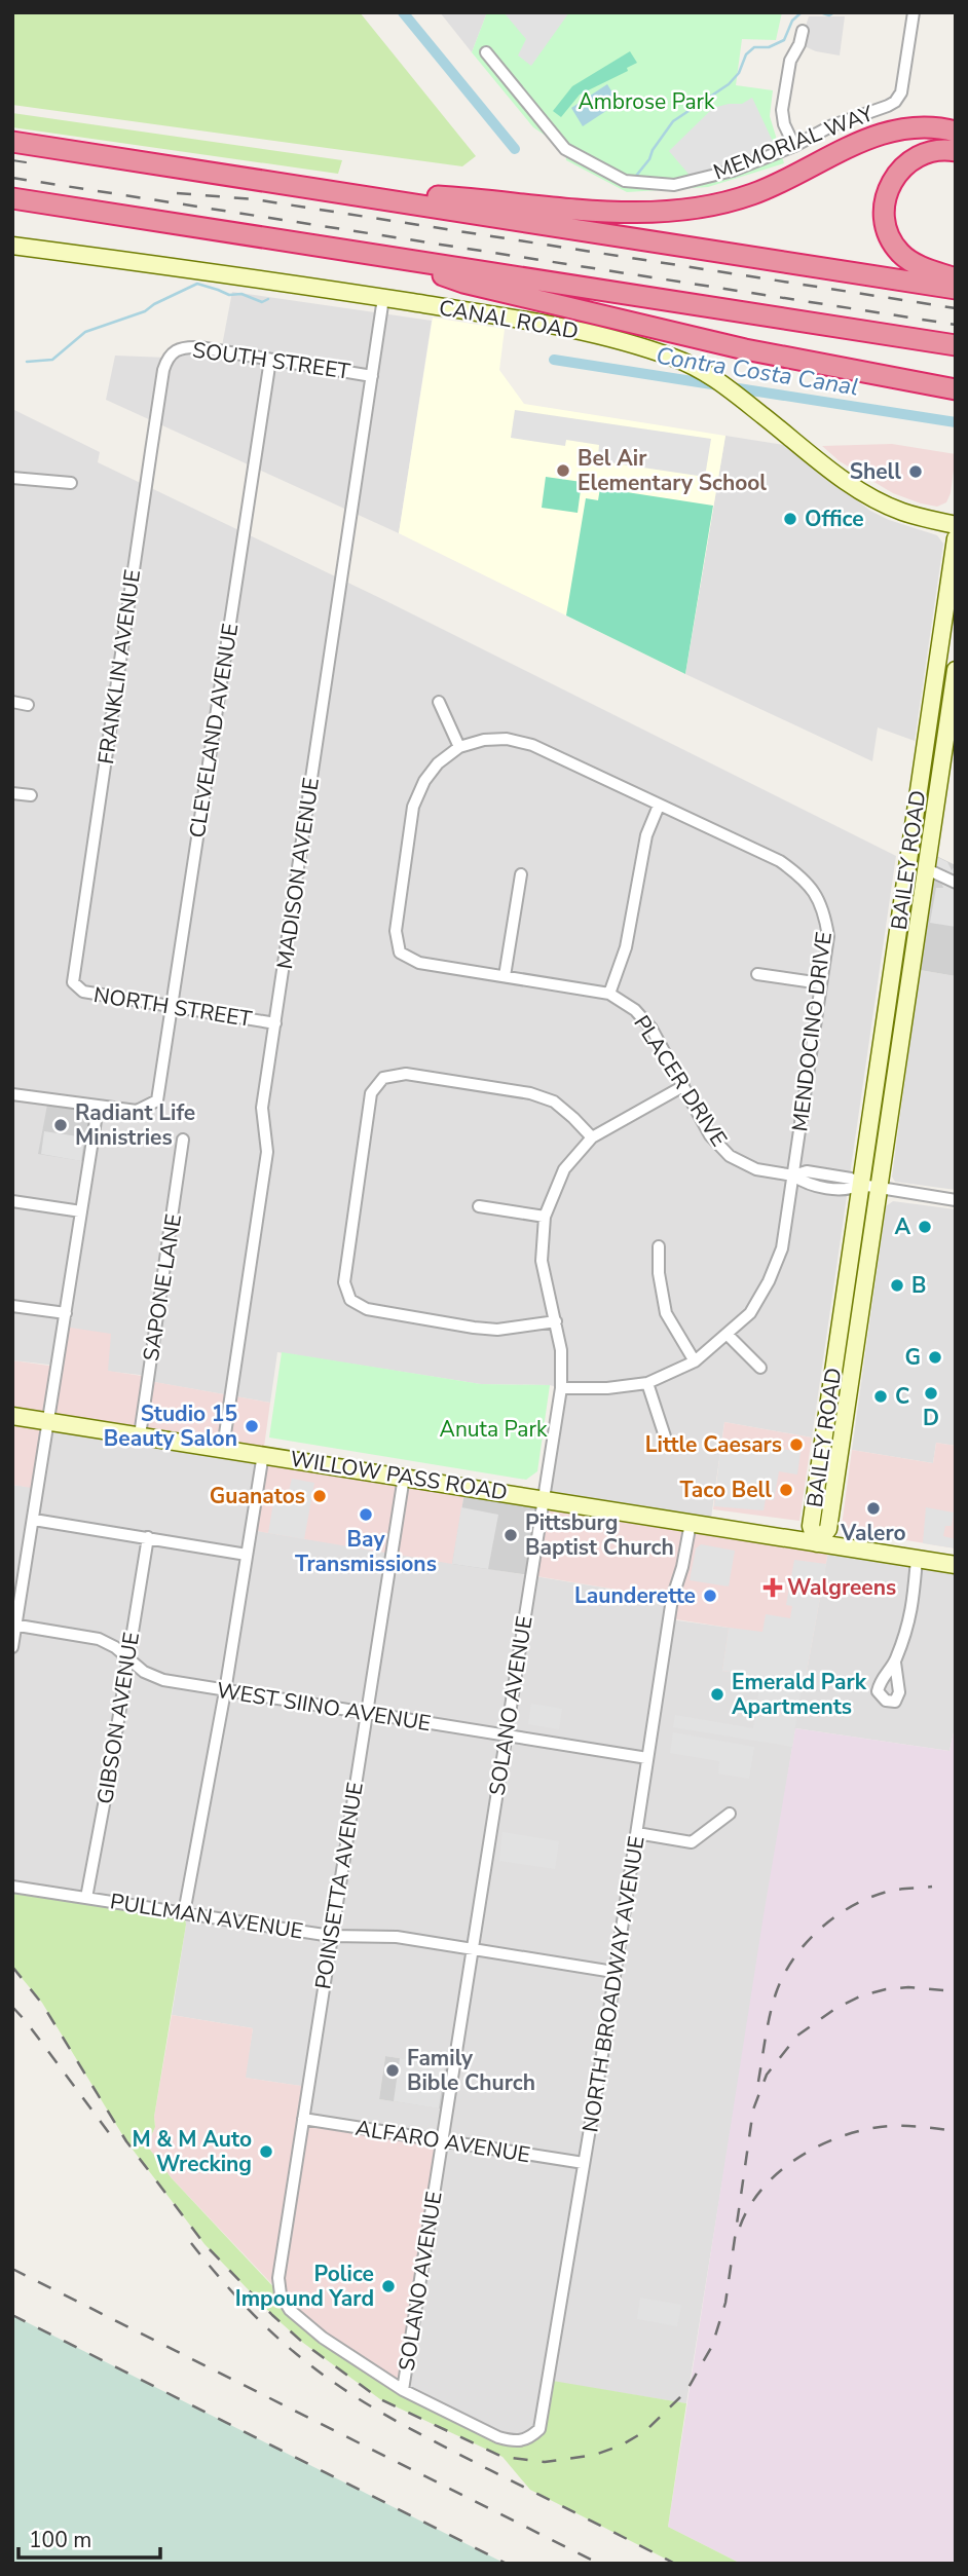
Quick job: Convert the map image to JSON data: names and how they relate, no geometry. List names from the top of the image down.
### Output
{
  "streets": {
    "main road": ["CANAL ROAD", "BAILEY ROAD", "WILLOW PASS ROAD"],
    "street": [
      "MEMORIAL WAY",
      "SOUTH STREET",
      "FRANKLIN AVENUE",
      "CLEVELAND AVENUE",
      "MADISON AVENUE",
      "NORTH STREET",
      "MENDOCINO DRIVE",
      "PLACER DRIVE",
      "SAPONE LANE",
      "SOLANO AVENUE",
      "WEST SIINO AVENUE",
      "GIBSON AVENUE",
      "POINSETTA AVENUE",
      "PULLMAN AVENUE",
      "NORTH BROADWAY AVENUE",
      "ALFARO AVENUE"
    ]
  },
  "crossings": [
    ["CANAL ROAD", "MADISON AVENUE"],
    ["SOUTH STREET", "FRANKLIN AVENUE"],
    ["SOUTH STREET", "CLEVELAND AVENUE"],
    ["SOUTH STREET", "MADISON AVENUE"],
    ["FRANKLIN AVENUE", "NORTH STREET"],
    ["CLEVELAND AVENUE", "NORTH STREET"],
    ["BAILEY ROAD", "PLACER DRIVE"],
    ["BAILEY ROAD", "WILLOW PASS ROAD"],
    ["MADISON AVENUE", "NORTH STREET"],
    ["MADISON AVENUE", "WILLOW PASS ROAD"],
    ["MENDOCINO DRIVE", "PLACER DRIVE"],
    ["MENDOCINO DRIVE", "SOLANO AVENUE"],
    ["PLACER DRIVE", "SOLANO AVENUE"],
    ["SAPONE LANE", "WILLOW PASS ROAD"],
    ["WILLOW PASS ROAD", "SOLANO AVENUE"],
    ["WILLOW PASS ROAD", "POINSETTA AVENUE"],
    ["WILLOW PASS ROAD", "NORTH BROADWAY AVENUE"],
    ["SOLANO AVENUE", "WEST SIINO AVENUE"],
    ["SOLANO AVENUE", "POINSETTA AVENUE"],
    ["SOLANO AVENUE", "PULLMAN AVENUE"],
    ["SOLANO AVENUE", "NORTH BROADWAY AVENUE"],
    ["SOLANO AVENUE", "ALFARO AVENUE"],
    ["WEST SIINO AVENUE", "GIBSON AVENUE"],
    ["WEST SIINO AVENUE", "POINSETTA AVENUE"],
    ["WEST SIINO AVENUE", "NORTH BROADWAY AVENUE"],
    ["GIBSON AVENUE", "PULLMAN AVENUE"],
    ["POINSETTA AVENUE", "PULLMAN AVENUE"],
    ["POINSETTA AVENUE", "NORTH BROADWAY AVENUE"],
    ["POINSETTA AVENUE", "ALFARO AVENUE"],
    ["PULLMAN AVENUE", "NORTH BROADWAY AVENUE"],
    ["NORTH BROADWAY AVENUE", "ALFARO AVENUE"]
  ],
  "water": ["Contra Costa Canal"],
  "parks": ["Ambrose Park", "Anuta Park"],
  "places": {
    "other": [
      "Bel Air Elementary School",
      "Shell",
      "Office",
      "Radiant Life Ministries",
      "A",
      "B",
      "G",
      "D",
      "C",
      "Studio 15 Beauty Salon",
      "Little Caesars",
      "Taco Bell",
      "Guanatos",
      "Valero",
      "Bay Transmissions",
      "Pittsburg Baptist Church",
      "Launderette",
      "Emerald Park Apartments",
      "Family Bible Church",
      "M & M Auto Wrecking",
      "Police Impound Yard"
    ],
    "health": ["Walgreens"]
  },
  "scale_bar": "100 m"
}
